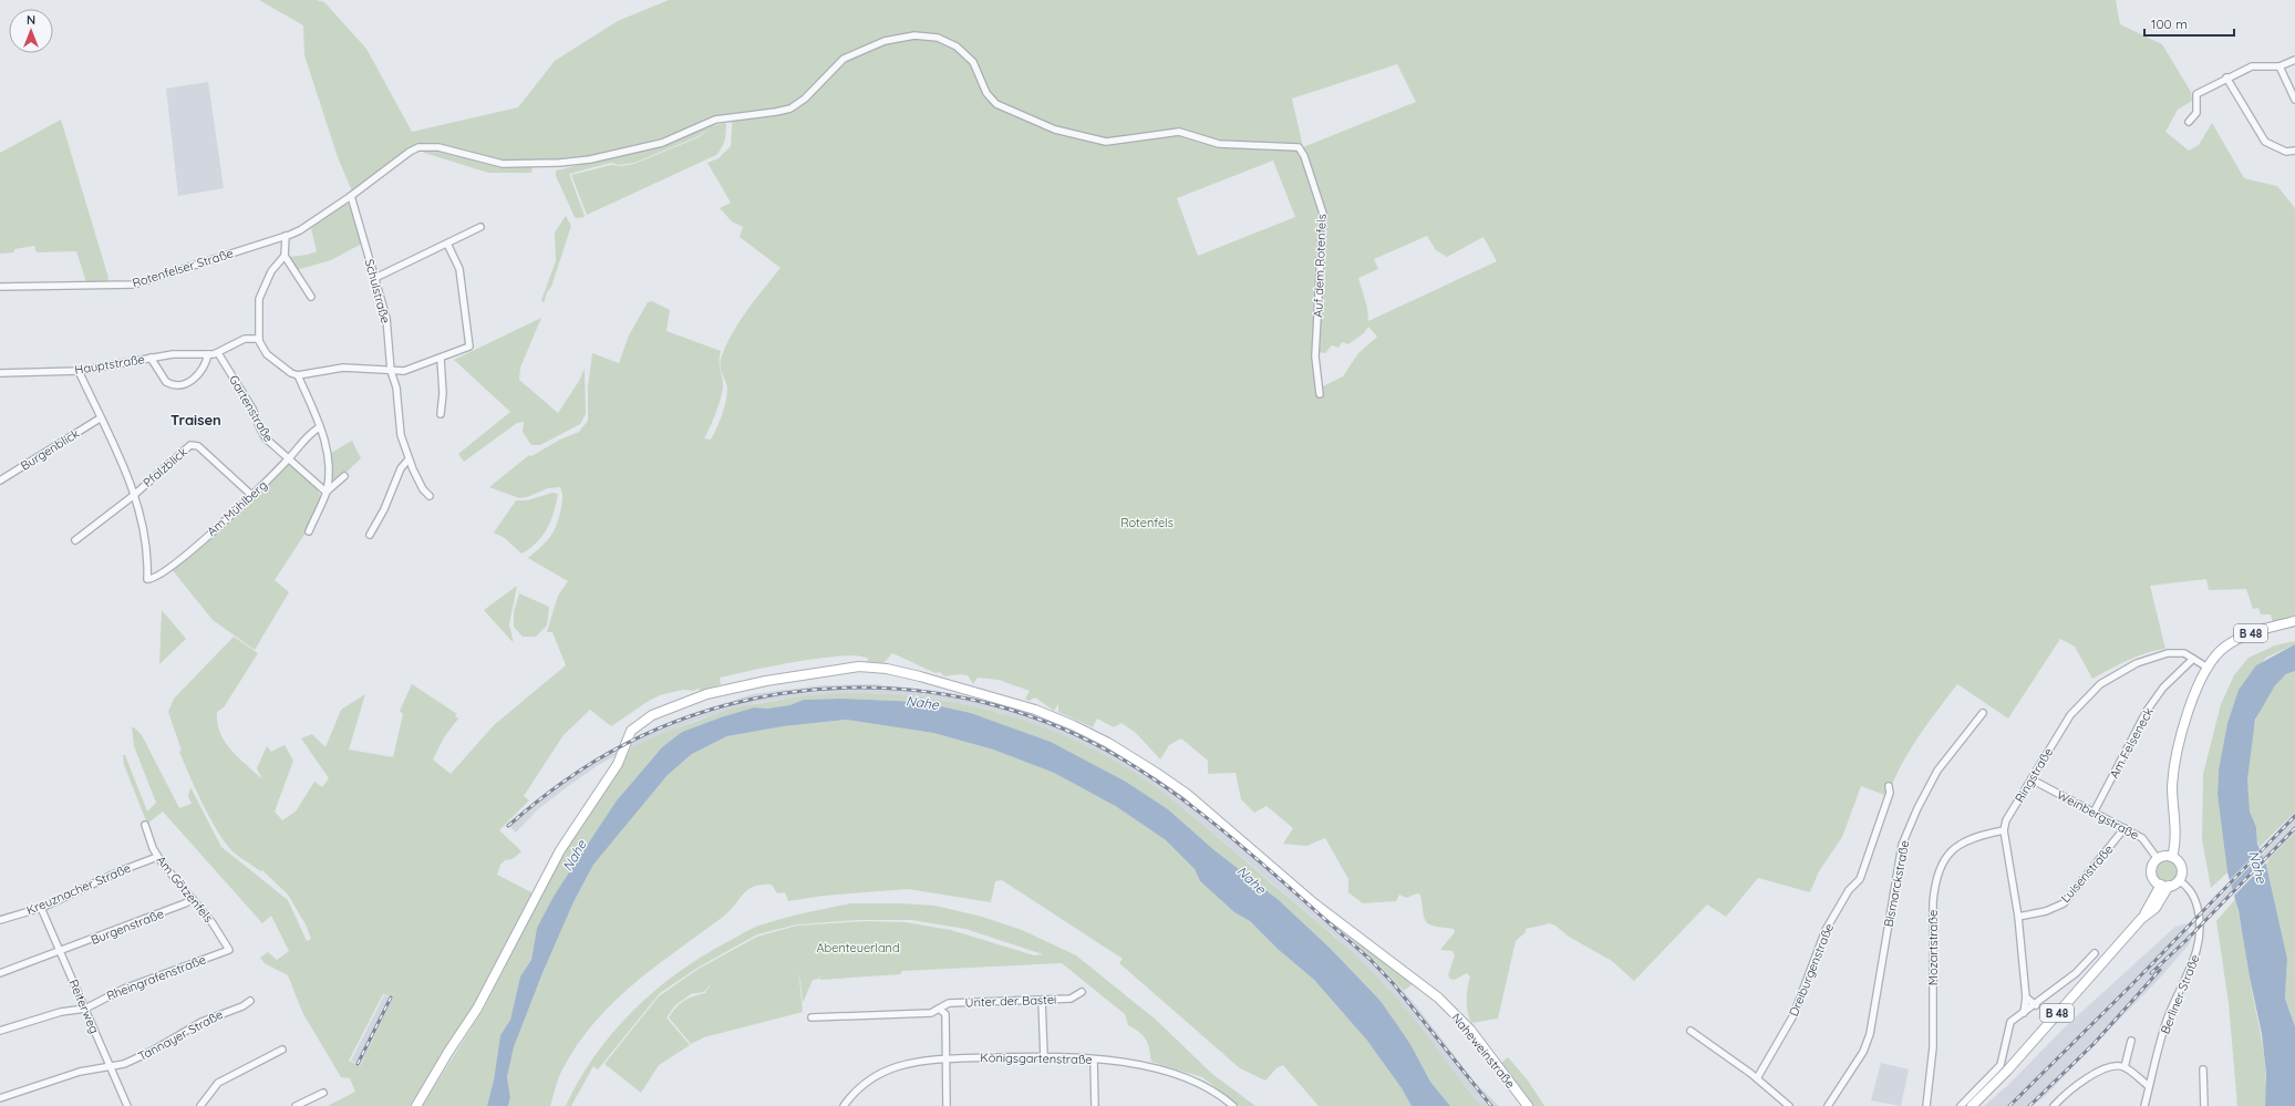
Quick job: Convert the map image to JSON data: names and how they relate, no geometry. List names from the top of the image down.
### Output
{
  "streets": {
    "main road": ["B 48", "Naheweinstraße"],
    "street": [
      "Auf dem Rotenfels",
      "Rotenfelser Straße",
      "Schulstraße",
      "Hauptstraße",
      "Gartenstraße",
      "Burgenblick",
      "Pfalzblick",
      "Am Mühlberg",
      "Am Felseneck",
      "Ringstraße",
      "Weinbergstraße",
      "Luisenstraße",
      "Bismarckstraße",
      "Kreuznacher Straße",
      "Am Götzenfels",
      "Burgenstraße",
      "Mozartstraße",
      "Dreiburgenstraße",
      "Rheingrafenstraße",
      "Berliner Straße",
      "Unter der Bastei",
      "Reiterweg",
      "Tannayer Straße",
      "Königsgartenstraße"
    ]
  },
  "crossings": [
    ["Auf dem Rotenfels", "Rotenfelser Straße"],
    ["Rotenfelser Straße", "Schulstraße"],
    ["Hauptstraße", "Gartenstraße"],
    ["Gartenstraße", "Am Mühlberg"],
    ["Pfalzblick", "Am Mühlberg"],
    ["B 48", "Ringstraße"],
    ["B 48", "Weinbergstraße"],
    ["B 48", "Berliner Straße"],
    ["Am Felseneck", "Ringstraße"],
    ["Am Felseneck", "Weinbergstraße"],
    ["Ringstraße", "Weinbergstraße"],
    ["Ringstraße", "Mozartstraße"],
    ["Weinbergstraße", "Luisenstraße"],
    ["Weinbergstraße", "Berliner Straße"],
    ["Kreuznacher Straße", "Am Götzenfels"],
    ["Kreuznacher Straße", "Reiterweg"],
    ["Am Götzenfels", "Burgenstraße"],
    ["Am Götzenfels", "Rheingrafenstraße"],
    ["Burgenstraße", "Reiterweg"],
    ["Rheingrafenstraße", "Reiterweg"],
    ["Reiterweg", "Tannayer Straße"]
  ],
  "districts": ["Traisen"],
  "water": ["Nahe"],
  "parks": ["Rotenfels", "Abenteuerland"],
  "scale_bar": "100 m",
  "north": "top"
}
